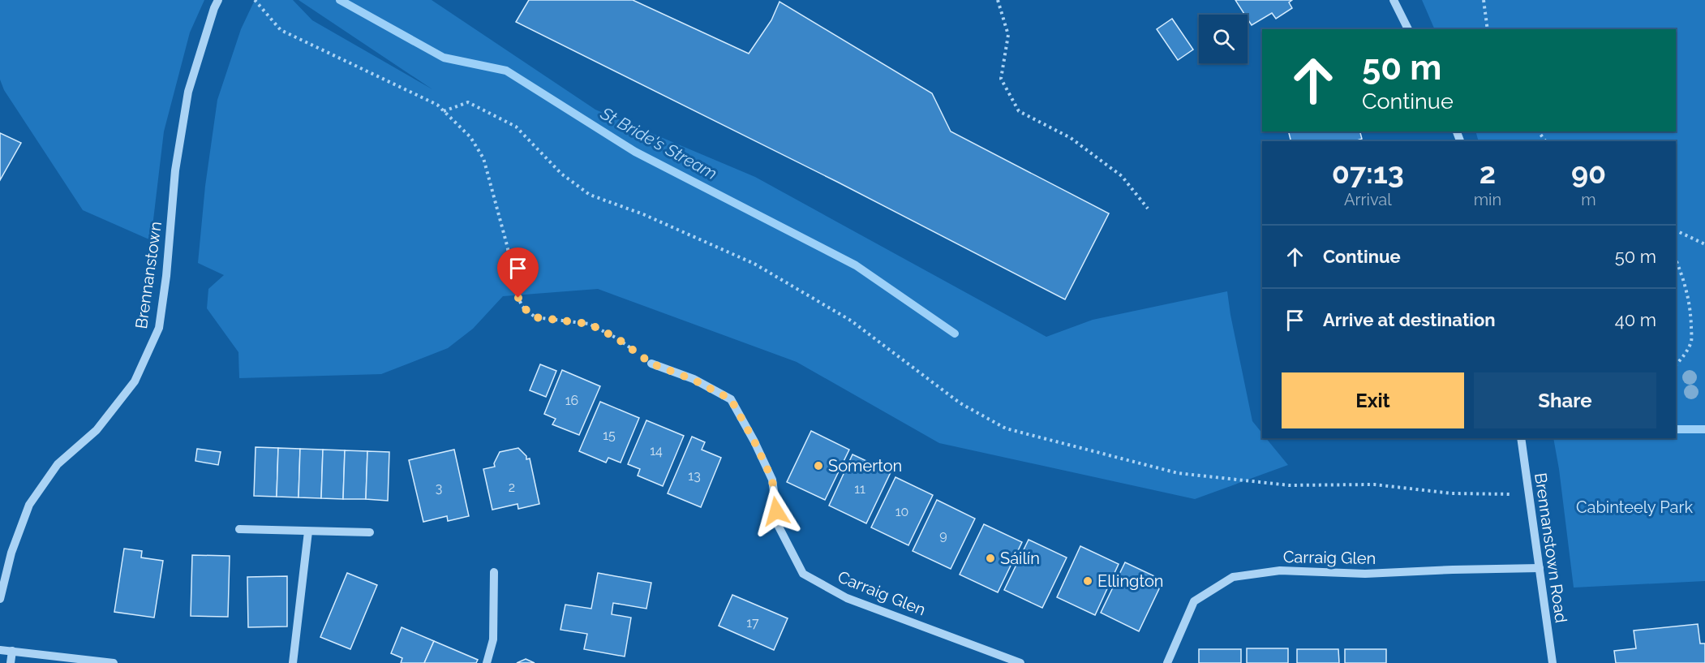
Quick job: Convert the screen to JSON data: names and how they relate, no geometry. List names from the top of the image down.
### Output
{
  "streets": {
    "street": ["Brennanstown", "Brennanstown Road", "Carraig Glen"]
  },
  "crossings": [
    ["Brennanstown Road", "Carraig Glen"]
  ],
  "water": ["St Bride's Stream"],
  "parks": ["Cabinteely Park"],
  "places": ["Somerton", "Sáilín", "Ellington"],
  "house_numbers": [
    "16",
    "15",
    "14",
    "13",
    "2",
    "3",
    "11",
    "10",
    "9",
    "17"
  ],
  "page": {
    "turn": ["50 m", "Continue"],
    "eta": [
      "07:13",
      "Arrival",
      "2",
      "min",
      "90",
      "m"
    ],
    "list": [
      {
        "name": "Continue",
        "value": "50 m"
      },
      {
        "name": "Arrive at destination",
        "value": "40 m"
      }
    ],
    "buttons": ["Exit", "Share"]
  }
}
